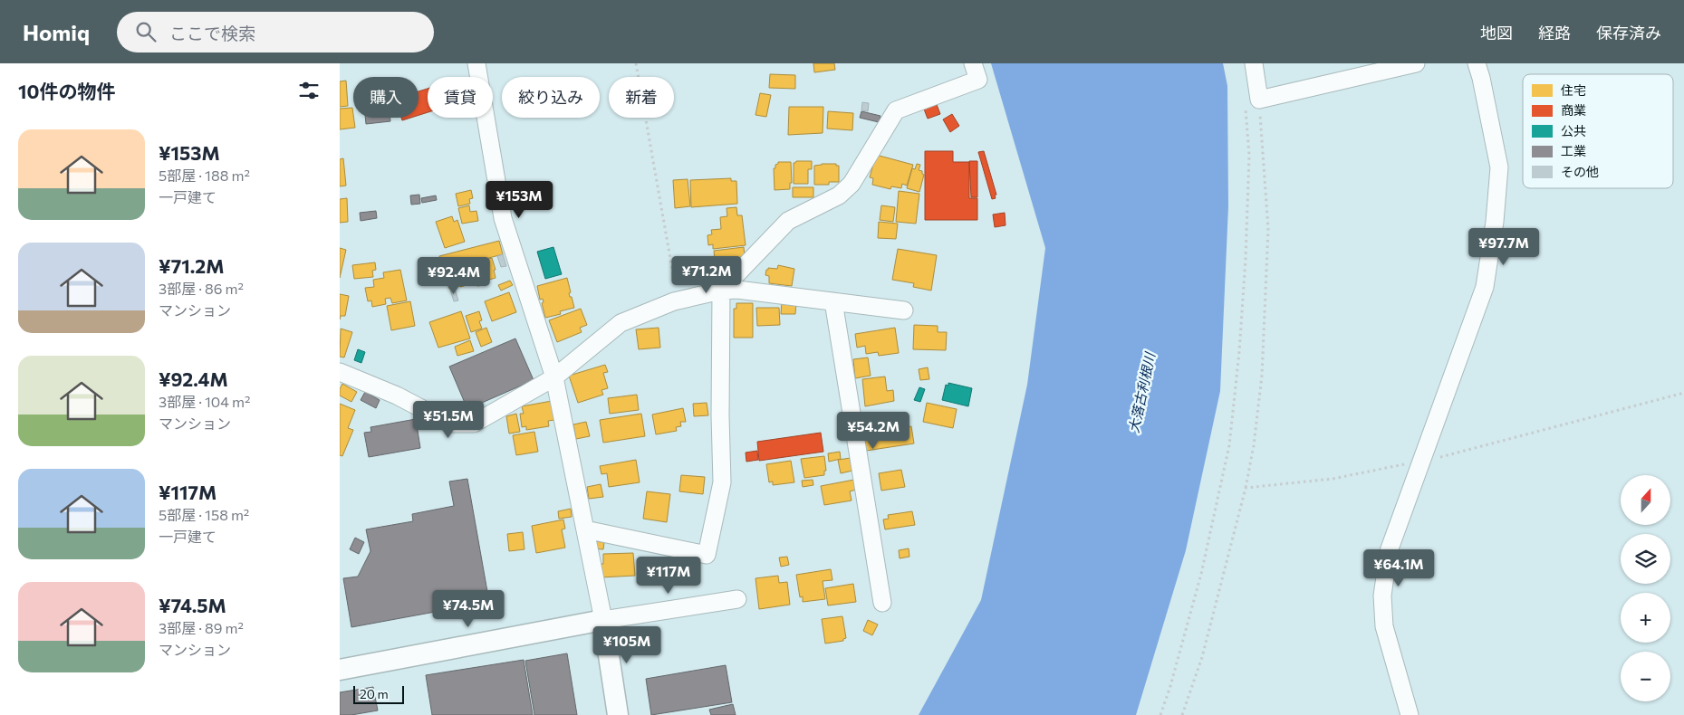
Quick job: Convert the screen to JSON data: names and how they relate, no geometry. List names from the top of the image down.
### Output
{
  "water": ["大落古利根川"],
  "legend": [
    "住宅",
    "商業",
    "公共",
    "工業",
    "その他"
  ],
  "scale_bar": "20 m",
  "north": "top",
  "page": {
    "header": "Homiq",
    "search": "ここで検索",
    "nav": ["地図", "経路", "保存済み"],
    "heading": "10件の物件",
    "chip": [
      "購入",
      "賃貸",
      "絞り込み",
      "新着"
    ],
    "list": [
      {
        "name": "¥153M",
        "note": "5部屋 · 188 m² · 一戸建て"
      },
      {
        "name": "¥71.2M",
        "note": "3部屋 · 86 m² · マンション"
      },
      {
        "name": "¥92.4M",
        "note": "3部屋 · 104 m² · マンション"
      },
      {
        "name": "¥117M",
        "note": "5部屋 · 158 m² · 一戸建て"
      },
      {
        "name": "¥74.5M",
        "note": "3部屋 · 89 m² · マンション"
      }
    ],
    "price": [
      "¥153M",
      "¥97.7M",
      "¥71.2M",
      "¥92.4M",
      "¥51.5M",
      "¥54.2M",
      "¥64.1M",
      "¥117M",
      "¥74.5M",
      "¥105M"
    ],
    "map_buttons": ["+", "−"],
    "scale": "20 m"
  }
}
